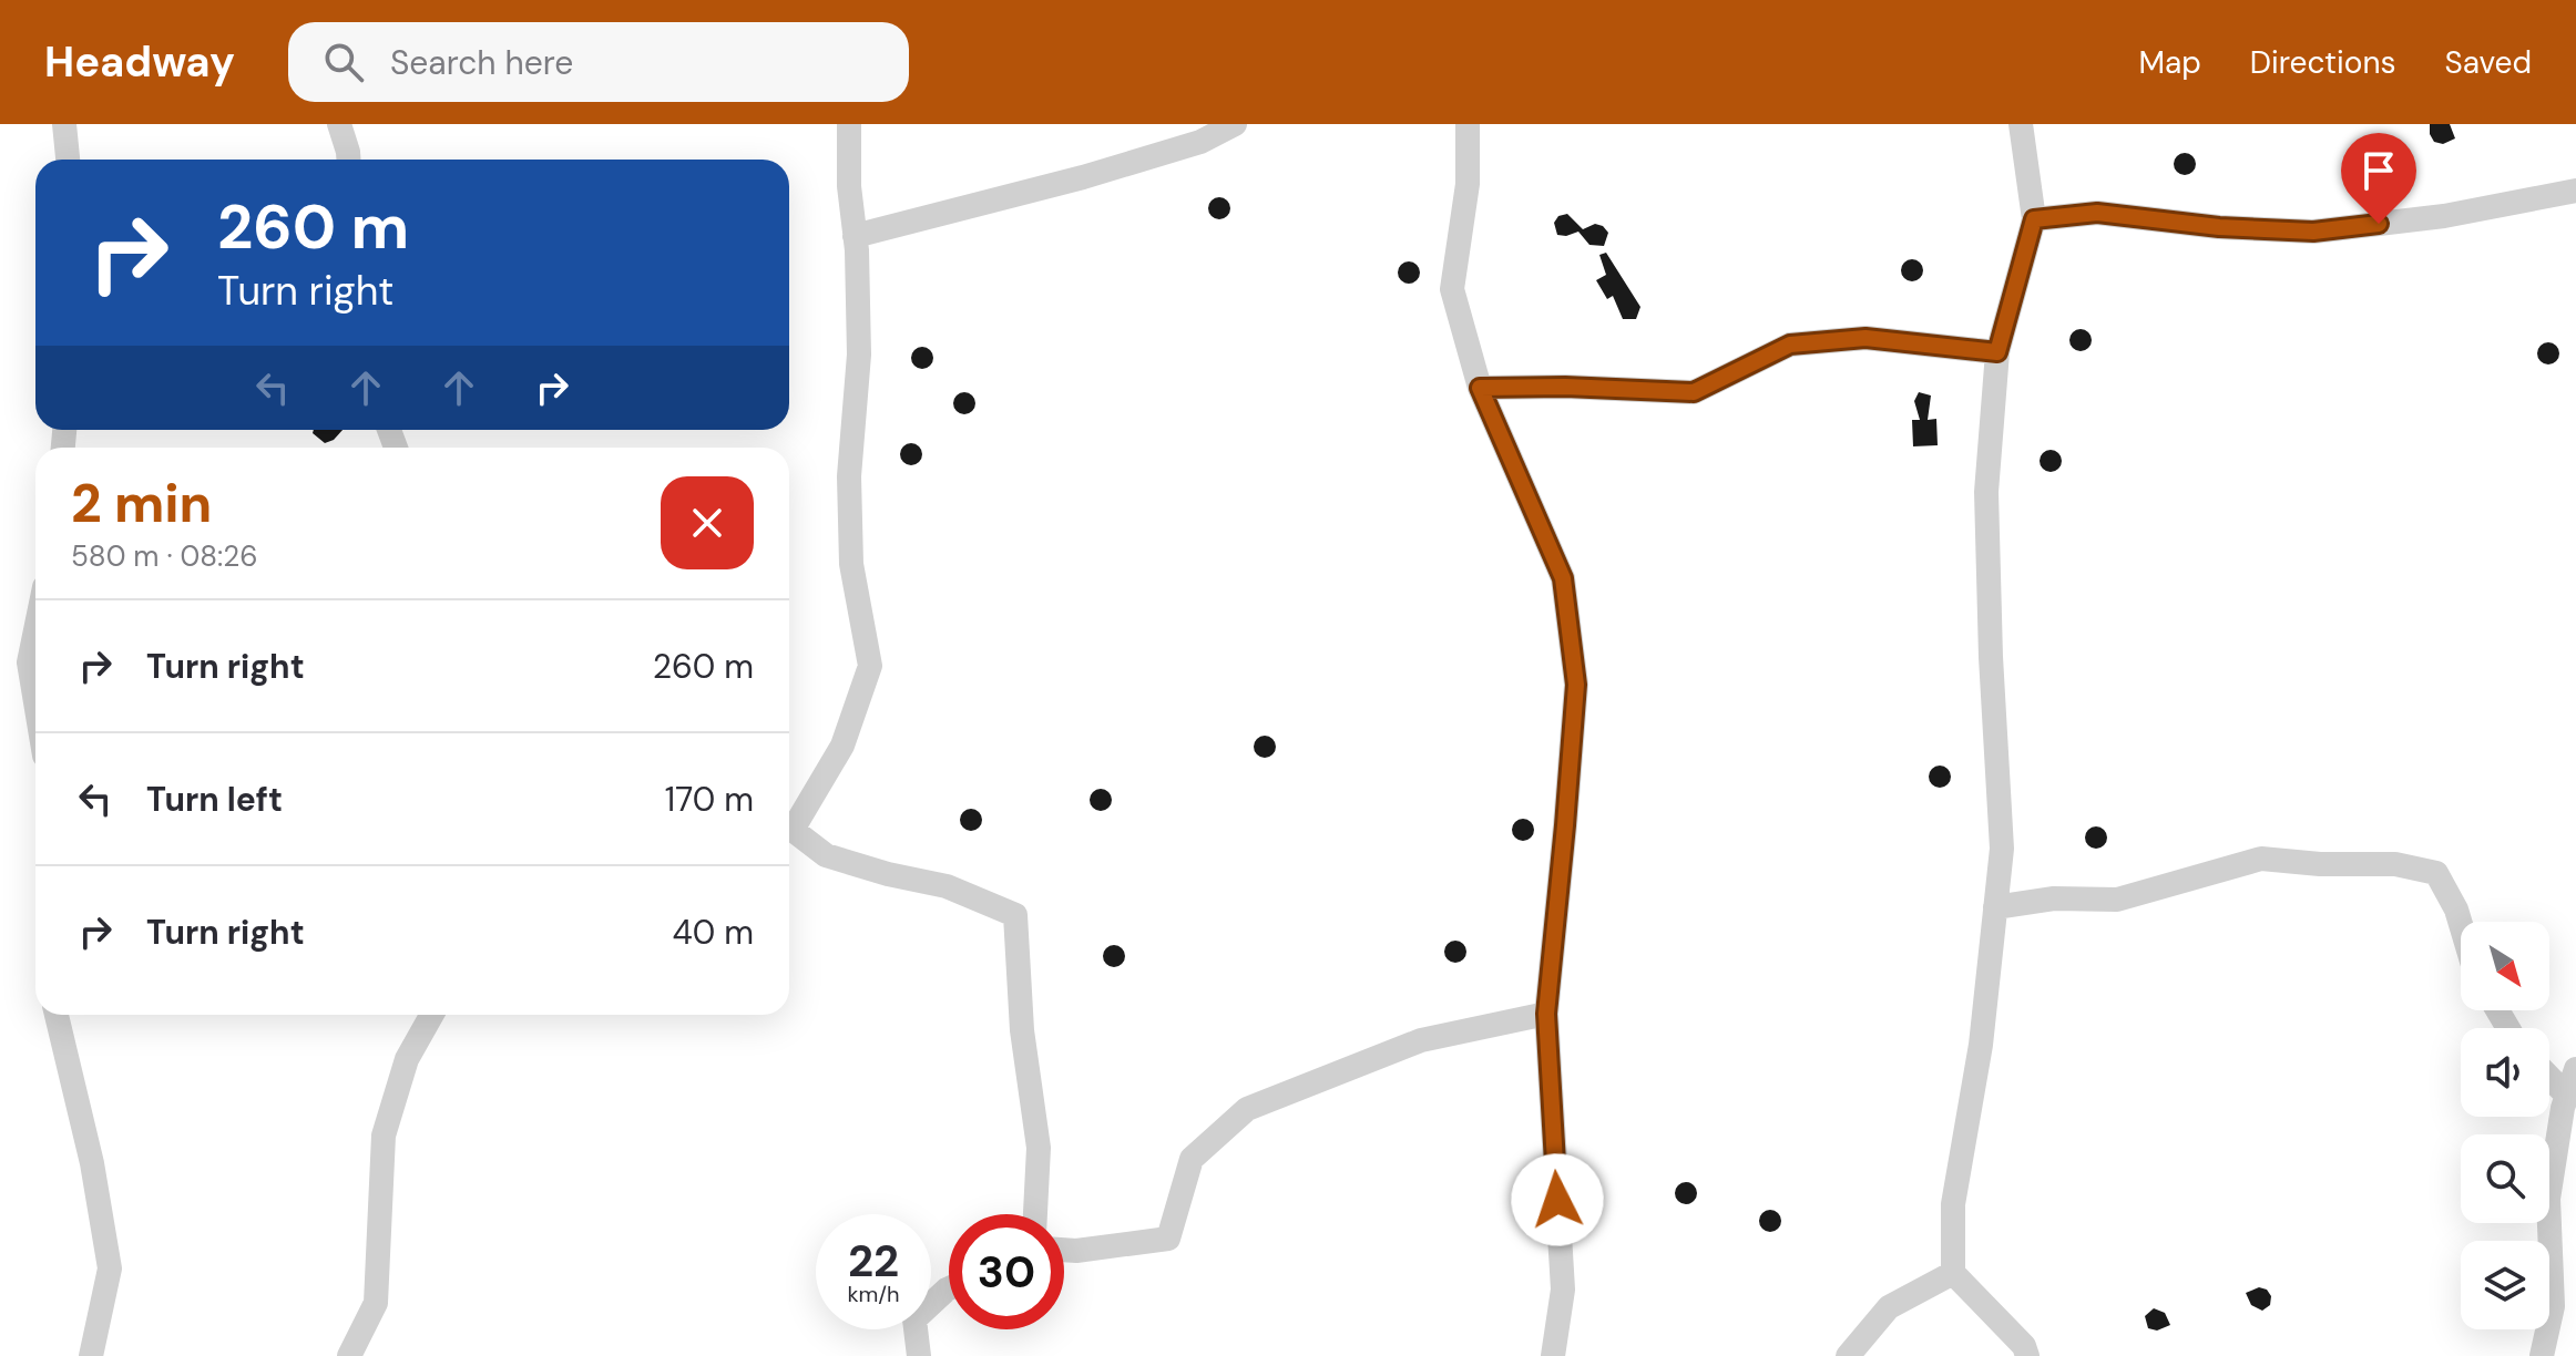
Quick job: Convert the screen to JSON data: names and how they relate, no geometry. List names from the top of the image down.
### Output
{
  "north": "bottom right",
  "page": {
    "header": "Headway",
    "search": "Search here",
    "nav": ["Map", "Directions", "Saved"],
    "turn": ["260 m", "Turn right"],
    "heading": ["2 min", "580 m · 08:26"],
    "list": [
      {
        "name": "Turn right",
        "value": "260 m"
      },
      {
        "name": "Turn left",
        "value": "170 m"
      },
      {
        "name": "Turn right",
        "value": "40 m"
      }
    ],
    "speed": "22 km/h",
    "limit": "30"
  }
}
